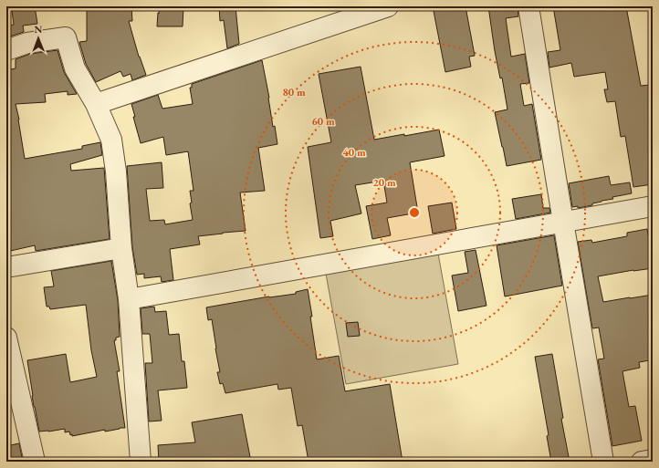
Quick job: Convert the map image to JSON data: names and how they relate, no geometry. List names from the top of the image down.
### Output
{
  "north": "top",
  "rings": [
    "80 m",
    "60 m",
    "40 m",
    "20 m"
  ]
}
